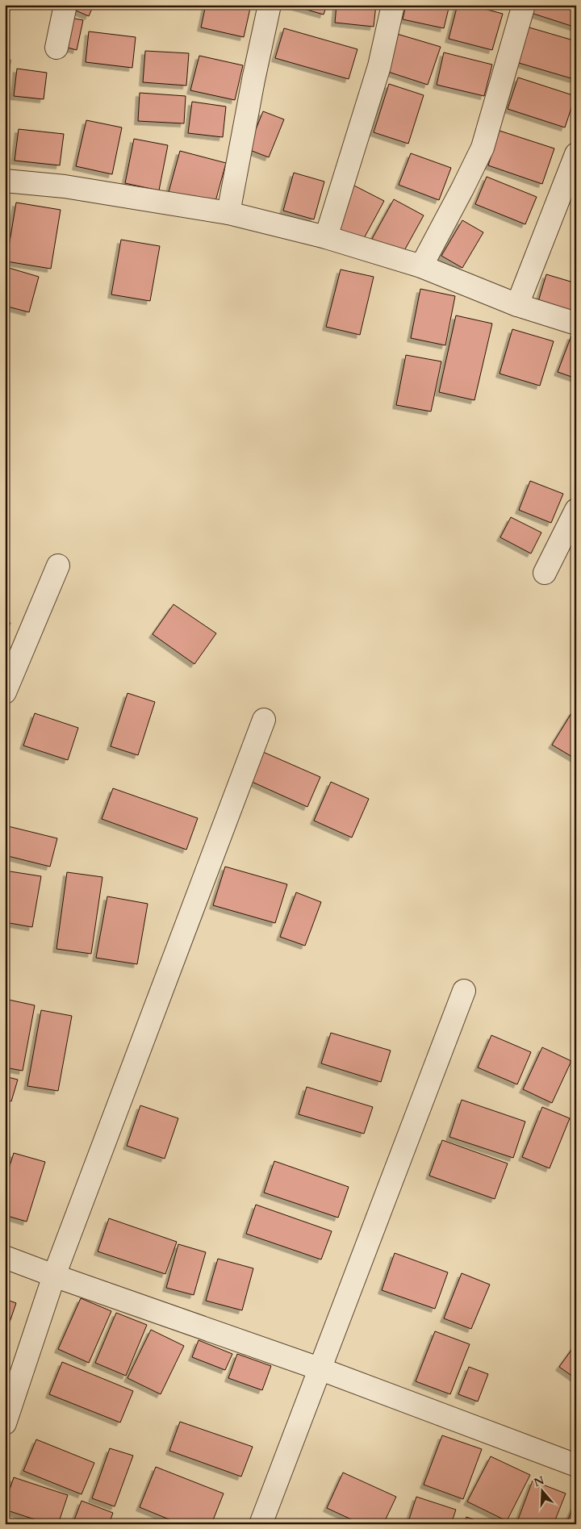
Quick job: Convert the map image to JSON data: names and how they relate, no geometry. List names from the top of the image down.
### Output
{
  "north": "top"
}
